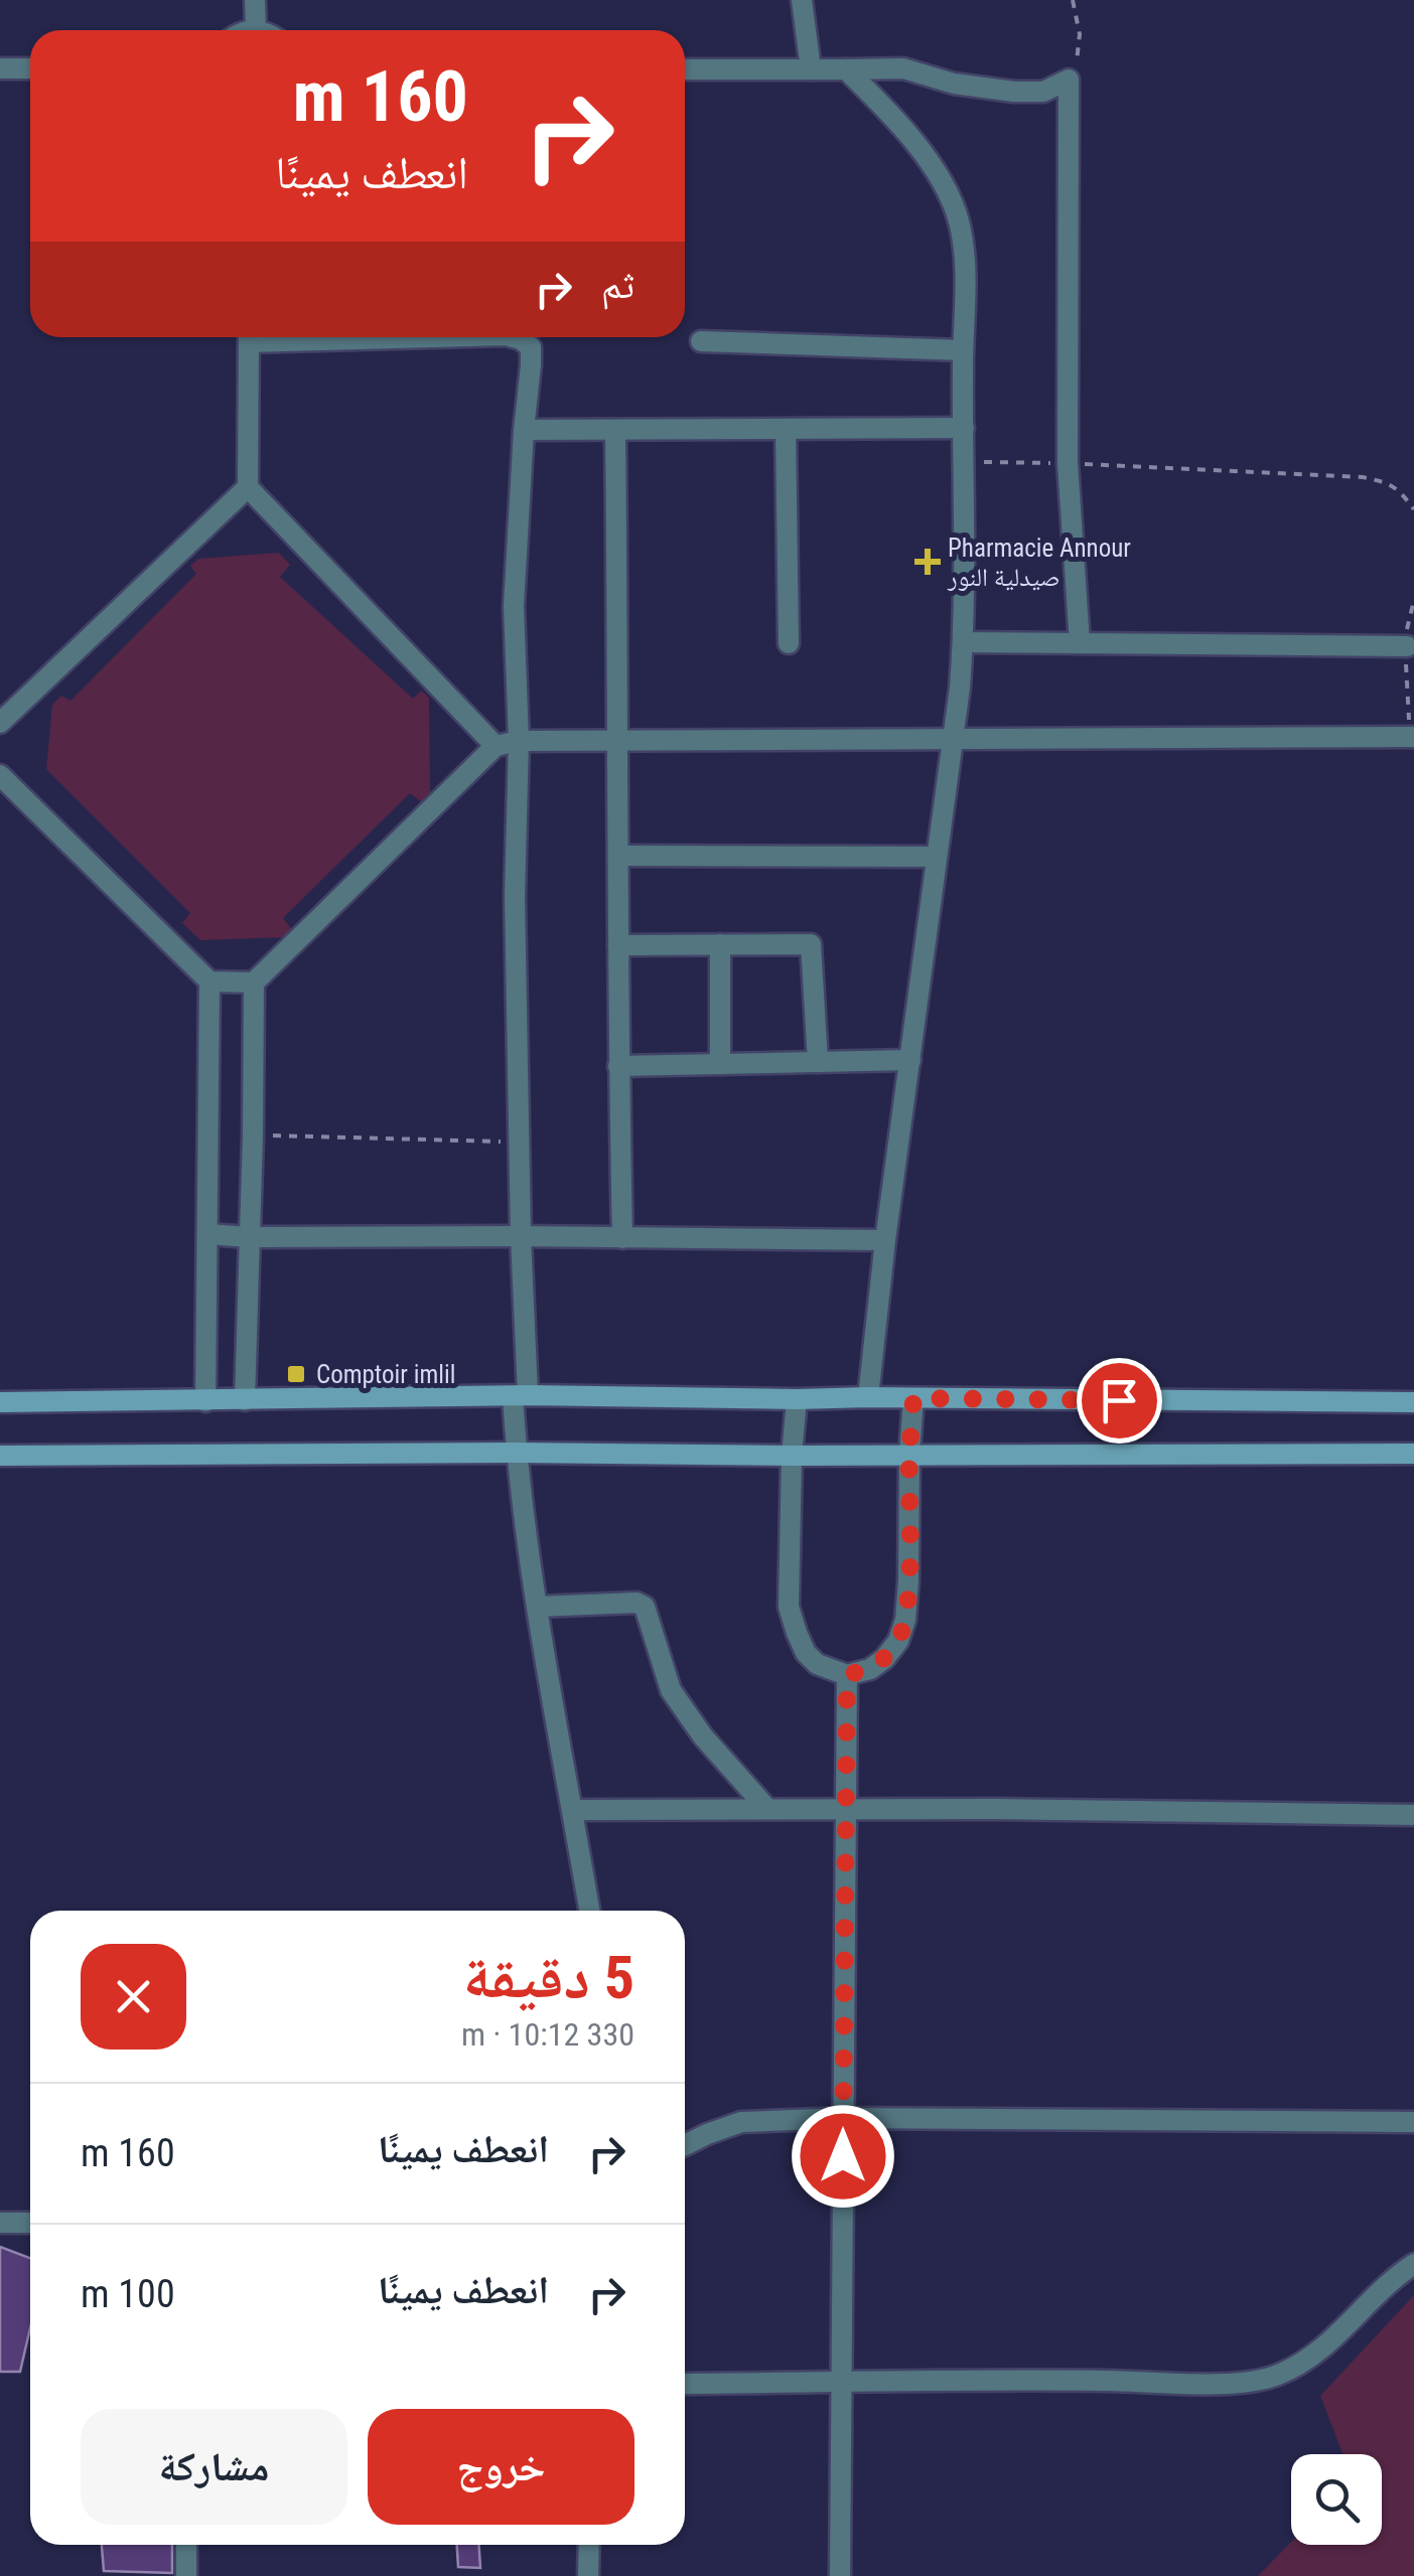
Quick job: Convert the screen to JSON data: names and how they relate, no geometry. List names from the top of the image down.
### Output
{
  "places": {
    "health": ["Pharmacie Annour صيدلية النور"],
    "transit": ["Comptoir imlil"]
  },
  "page": {
    "turn": ["160 m", "انعطف يمينًا"],
    "then": "ثم",
    "heading": ["5 دقيقة", "330 m · 10:12"],
    "list": [
      {
        "name": "انعطف يمينًا",
        "value": "160 m"
      },
      {
        "name": "انعطف يمينًا",
        "value": "100 m"
      }
    ],
    "buttons": ["خروج", "مشاركة"]
  }
}
